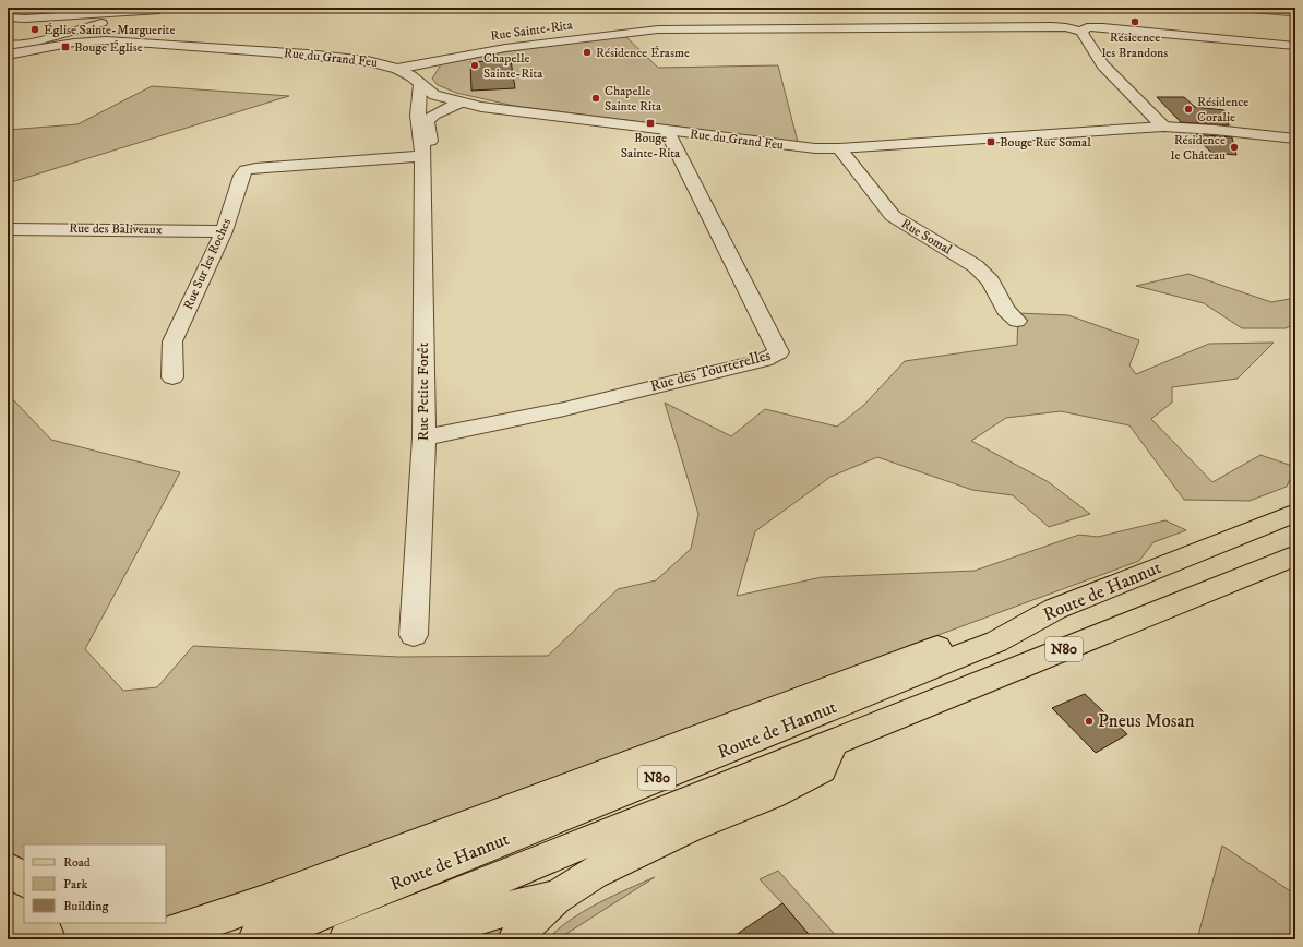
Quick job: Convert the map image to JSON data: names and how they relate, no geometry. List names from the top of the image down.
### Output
{
  "streets": {
    "main road": ["Route de Hannut", "N80"],
    "street": [
      "Rue Sainte-Rita",
      "Rue du Grand Feu",
      "Rue des Baliveaux",
      "Rue Somal",
      "Rue Sur les Roches",
      "Rue des Tourterelles",
      "Rue Petite Forêt"
    ]
  },
  "crossings": [
    ["Rue Sainte-Rita", "Rue du Grand Feu"],
    ["Rue du Grand Feu", "Rue Somal"],
    ["Rue du Grand Feu", "Rue des Tourterelles"],
    ["Rue du Grand Feu", "Rue Petite Forêt"],
    ["Rue des Baliveaux", "Rue Sur les Roches"],
    ["Rue Sur les Roches", "Rue Petite Forêt"],
    ["Rue des Tourterelles", "Rue Petite Forêt"]
  ],
  "places": {
    "other": [
      "Résicence les Brandons",
      "Église Sainte-Marguerite",
      "Résidence Érasme",
      "Chapelle Sainte-Rita",
      "Chapelle Sainte Rita",
      "Résidence Coralie",
      "Résidence le Château",
      "Pneus Mosan"
    ],
    "transit": ["Bouge Église", "Bouge Sainte-Rita", "Bouge Rue Somal"]
  },
  "legend": ["Road", "Park", "Building"]
}
